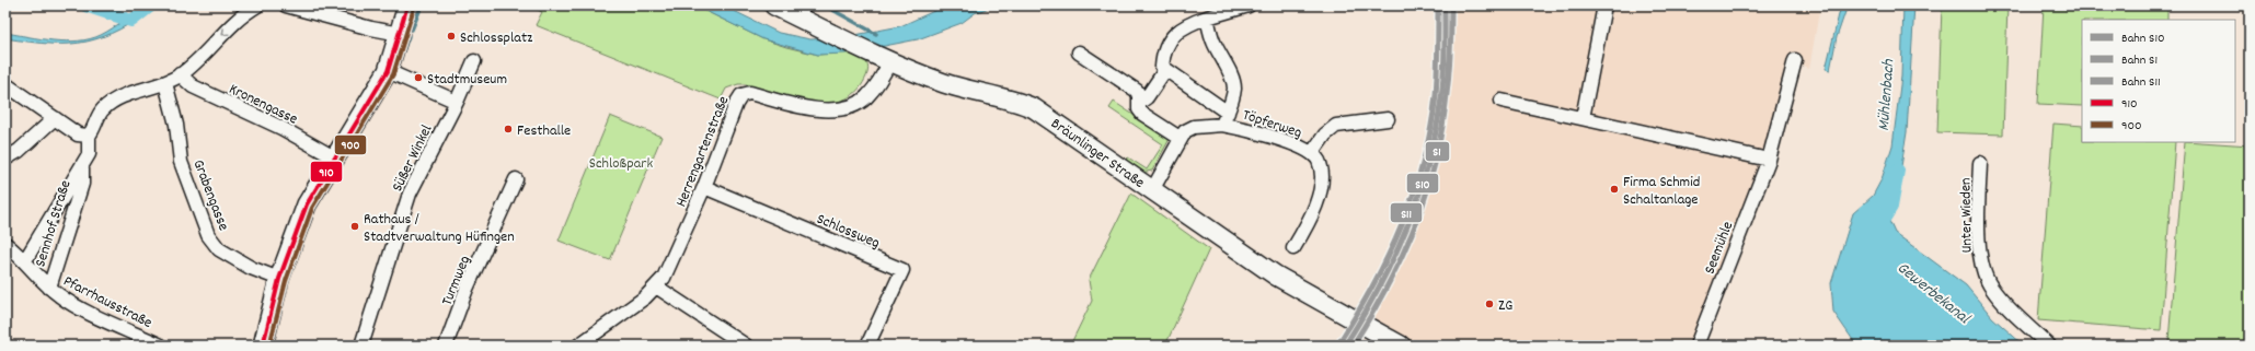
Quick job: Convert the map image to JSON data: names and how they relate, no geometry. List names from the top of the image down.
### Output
{
  "streets": {
    "main road": ["Bräunlinger Straße"],
    "street": [
      "Kronengasse",
      "Töpferweg",
      "Herrengartenstraße",
      "Süßer Winkel",
      "Grabengasse",
      "Unter Wieden",
      "Sennhof Straße",
      "Schlossweg",
      "Seemühle",
      "Turmweg",
      "Pfarrhausstraße"
    ]
  },
  "crossings": [
    ["Herrengartenstraße", "Bräunlinger Straße"],
    ["Herrengartenstraße", "Schlossweg"],
    ["Sennhof Straße", "Pfarrhausstraße"]
  ],
  "water": ["Mühlenbach", "Gewerbekanal"],
  "parks": ["Schloßpark"],
  "places": [
    "Schlossplatz",
    "Stadtmuseum",
    "Festhalle",
    "Firma Schmid Schaltanlage",
    "Rathaus / Stadtverwaltung Hüfingen",
    "ZG"
  ],
  "lines": [
    "rail line S10",
    "rail line S1",
    "rail line S11",
    "transit line 910",
    "transit line 900"
  ],
  "legend": [
    "Bahn S10",
    "Bahn S1",
    "Bahn S11",
    "910",
    "900"
  ]
}
